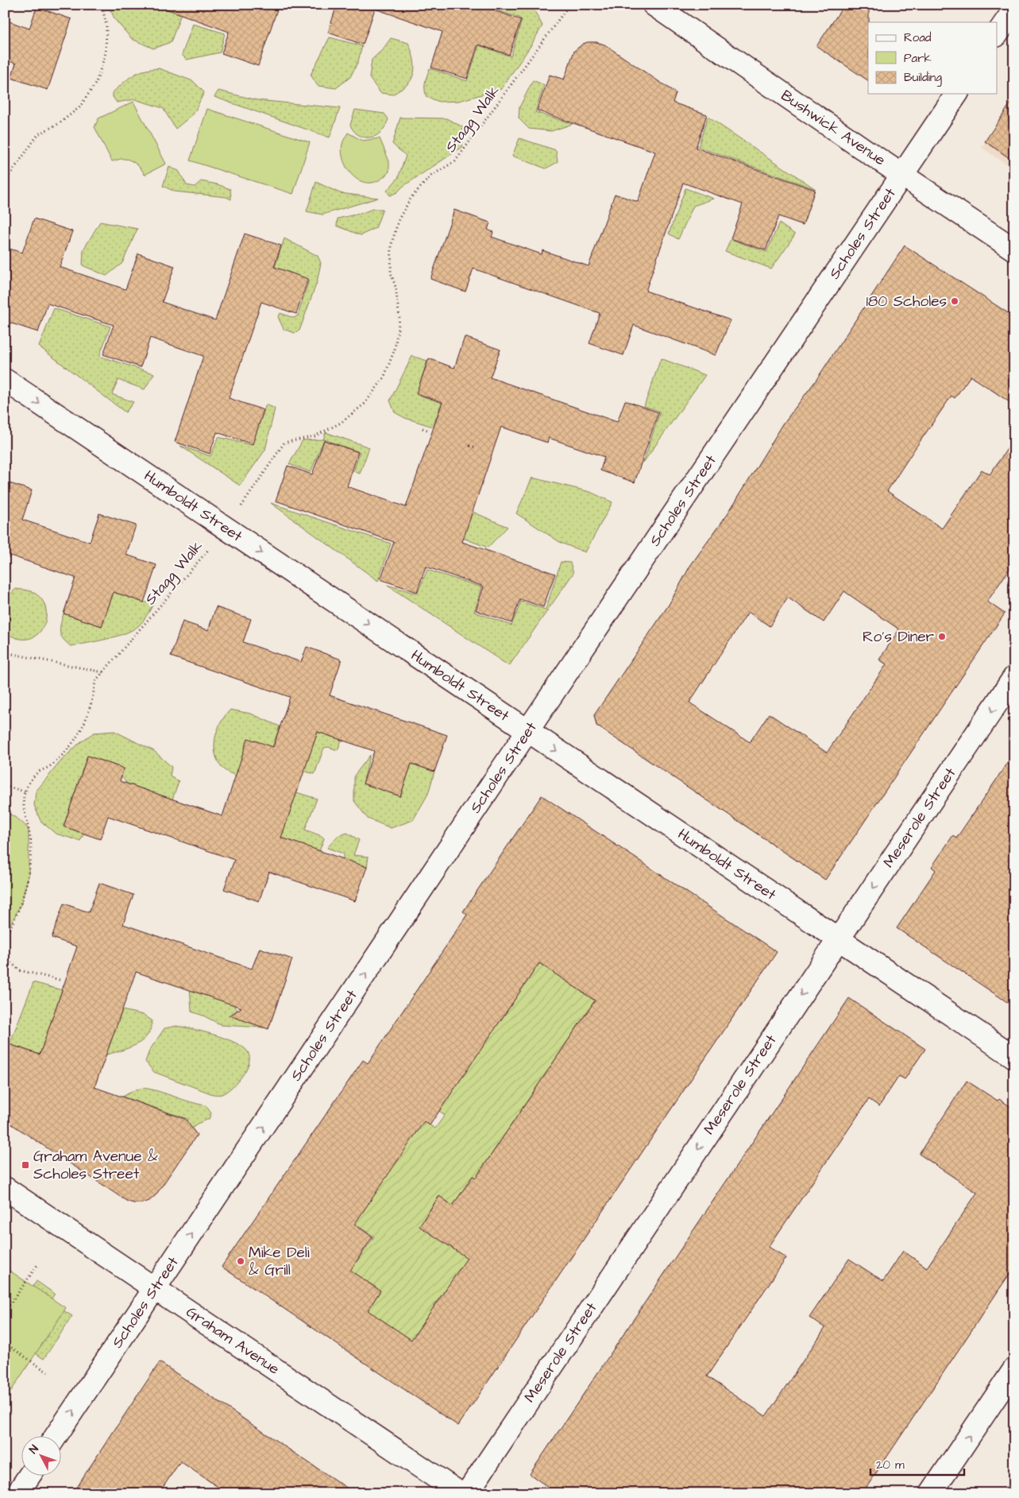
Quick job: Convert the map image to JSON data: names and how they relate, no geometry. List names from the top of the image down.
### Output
{
  "streets": {
    "street": [
      "Bushwick Avenue",
      "Scholes Street",
      "Humboldt Street",
      "Meserole Street",
      "Graham Avenue"
    ],
    "path": ["Stagg Walk"]
  },
  "crossings": [
    ["Stagg Walk", "Humboldt Street"],
    ["Bushwick Avenue", "Scholes Street"],
    ["Scholes Street", "Humboldt Street"],
    ["Scholes Street", "Graham Avenue"],
    ["Humboldt Street", "Meserole Street"]
  ],
  "one_way": ["Scholes Street", "Humboldt Street", "Meserole Street"],
  "places": {
    "other": ["180 Scholes", "Ro's Diner", "Mike Deli & Grill"],
    "transit": ["Graham Avenue & Scholes Street"]
  },
  "legend": ["Road", "Park", "Building"],
  "scale_bar": "20 m",
  "north": "top left"
}
